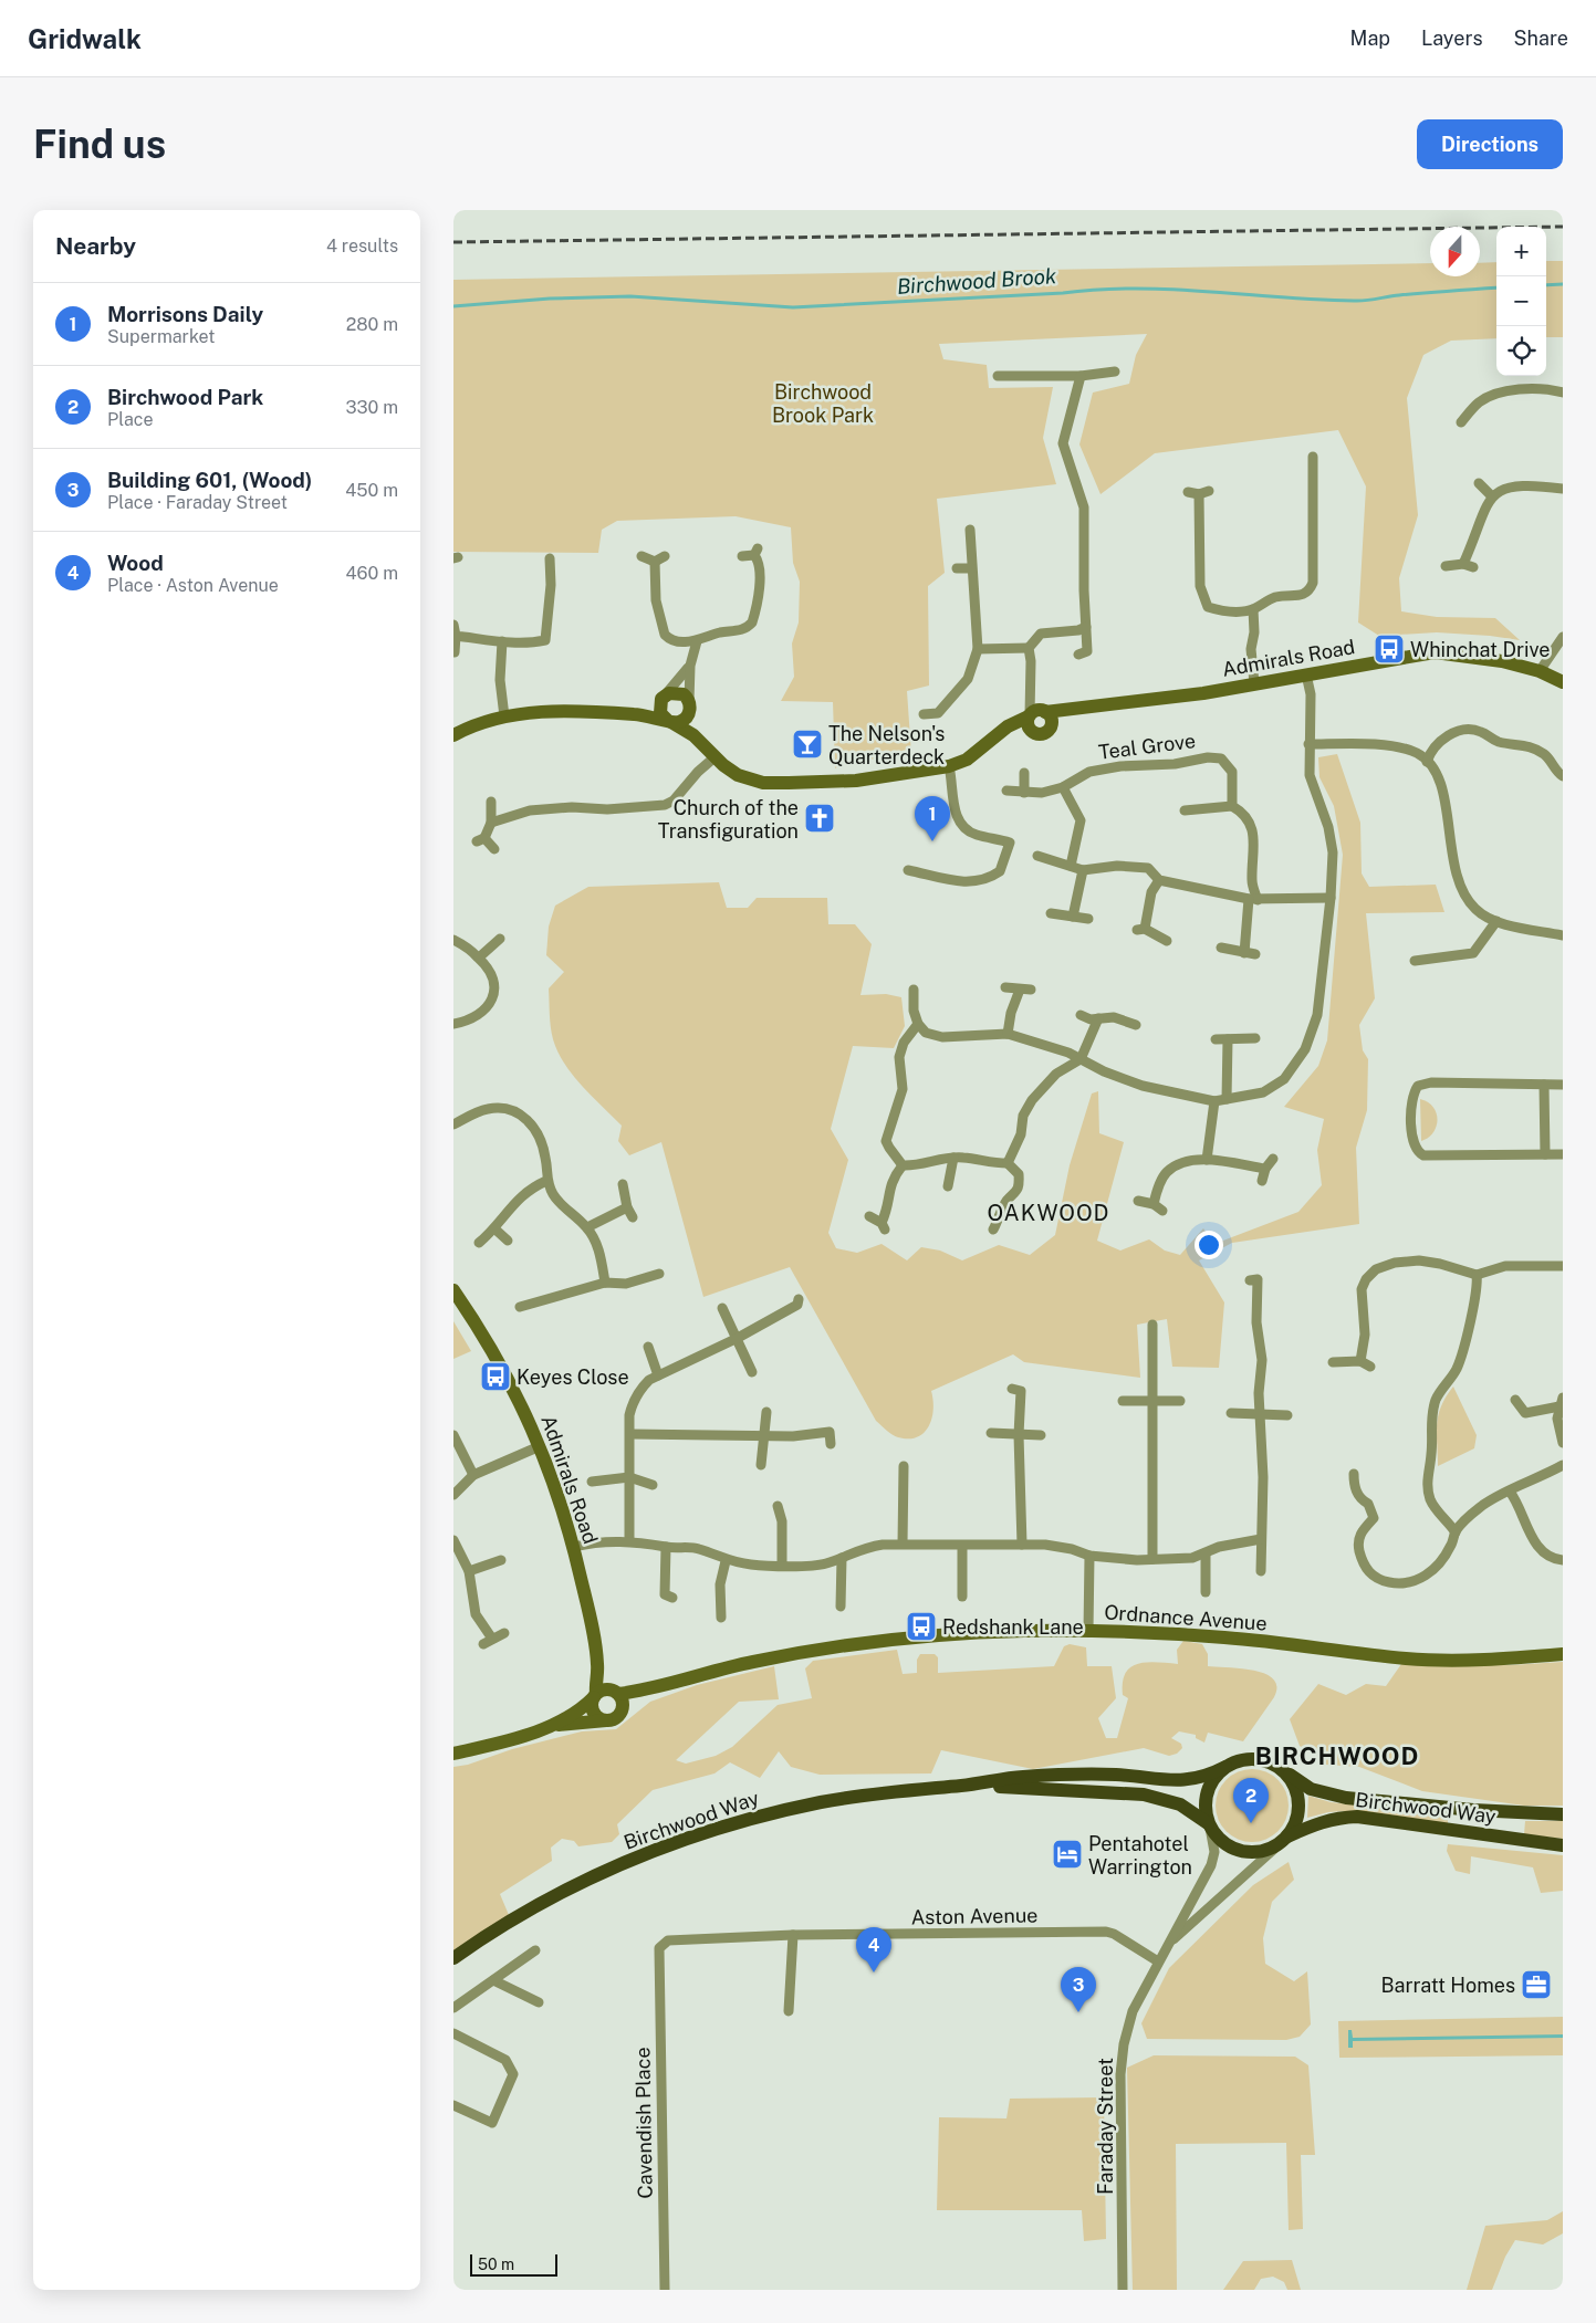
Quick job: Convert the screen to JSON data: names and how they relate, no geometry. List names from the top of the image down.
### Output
{
  "streets": {
    "main road": ["Birchwood Way"],
    "street": [
      "Admirals Road",
      "Teal Grove",
      "Ordnance Avenue",
      "Aston Avenue",
      "Cavendish Place",
      "Faraday Street"
    ]
  },
  "crossings": [
    ["Admirals Road", "Ordnance Avenue"],
    ["Birchwood Way", "Faraday Street"],
    ["Aston Avenue", "Cavendish Place"],
    ["Aston Avenue", "Faraday Street"]
  ],
  "districts": ["OAKWOOD", "BIRCHWOOD"],
  "water": ["Birchwood Brook"],
  "parks": ["Birchwood Brook Park"],
  "places": {
    "bus stop": ["Whinchat Drive", "Keyes Close", "Redshank Lane"],
    "bar": ["The Nelson's Quarterdeck"],
    "church": ["Church of the Transfiguration"],
    "hotel": ["Pentahotel Warrington"],
    "office": ["Barratt Homes"]
  },
  "scale_bar": "50 m",
  "north": "bottom",
  "page": {
    "header": "Gridwalk",
    "nav": ["Map", "Layers", "Share"],
    "buttons": "Directions",
    "title": "Find us",
    "heading": ["Nearby", "4 results"],
    "map_buttons": ["+", "−"],
    "list": [
      {
        "mark": "1",
        "name": "Morrisons Daily",
        "note": "Supermarket",
        "value": "280 m"
      },
      {
        "mark": "2",
        "name": "Birchwood Park",
        "note": "Place",
        "value": "330 m"
      },
      {
        "mark": "3",
        "name": "Building 601, (Wood)",
        "note": "Place · Faraday Street",
        "value": "450 m"
      },
      {
        "mark": "4",
        "name": "Wood",
        "note": "Place · Aston Avenue",
        "value": "460 m"
      }
    ],
    "pins": [
      "1",
      "2",
      "4",
      "3"
    ],
    "scale": "50 m"
  }
}
